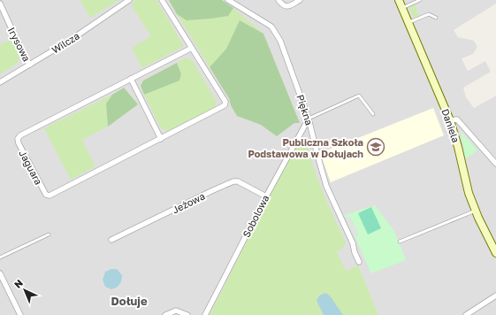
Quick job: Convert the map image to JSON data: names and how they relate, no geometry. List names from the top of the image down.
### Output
{
  "streets": {
    "street": [
      "Wilcza",
      "Irysowa",
      "Piękna",
      "Daniela",
      "Jaguara",
      "Jeżowa",
      "Sobolowa"
    ]
  },
  "crossings": [
    ["Wilcza", "Irysowa"],
    ["Piękna", "Sobolowa"],
    ["Jeżowa", "Sobolowa"]
  ],
  "districts": ["Dołuje"],
  "places": {
    "school or university": ["Publiczna Szkoła Podstawowa w Dołujach"]
  },
  "north": "top left"
}
